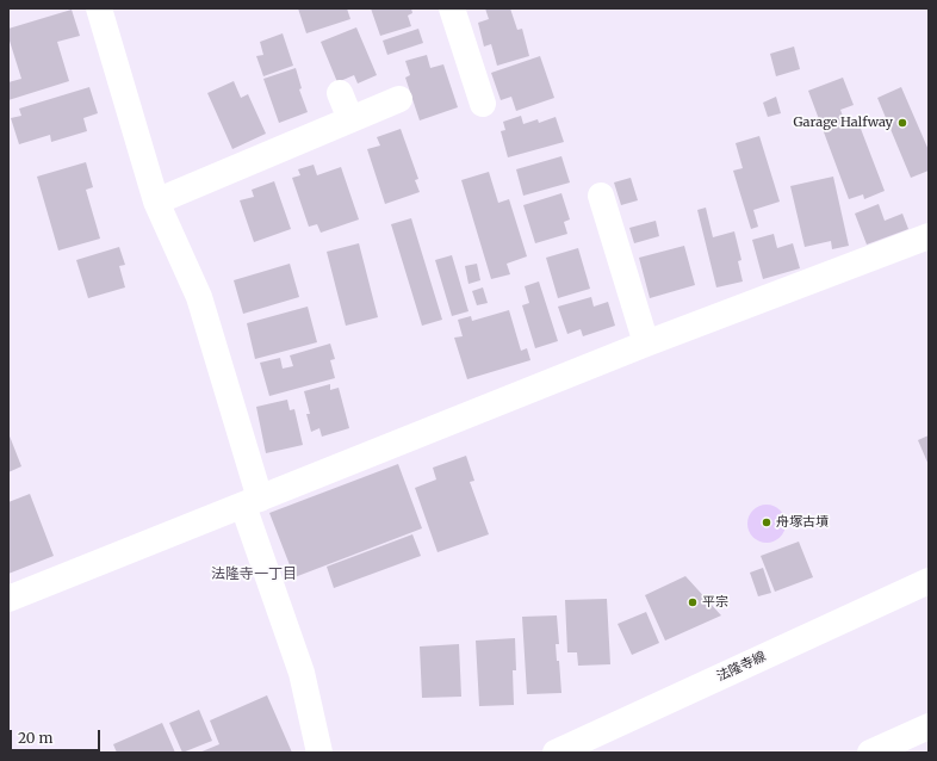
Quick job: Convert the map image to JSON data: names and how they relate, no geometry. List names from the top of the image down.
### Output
{
  "streets": {
    "street": ["法隆寺線"]
  },
  "districts": ["法隆寺一丁目"],
  "places": ["Garage Halfway", "舟塚古墳", "平宗"],
  "scale_bar": "20 m"
}
